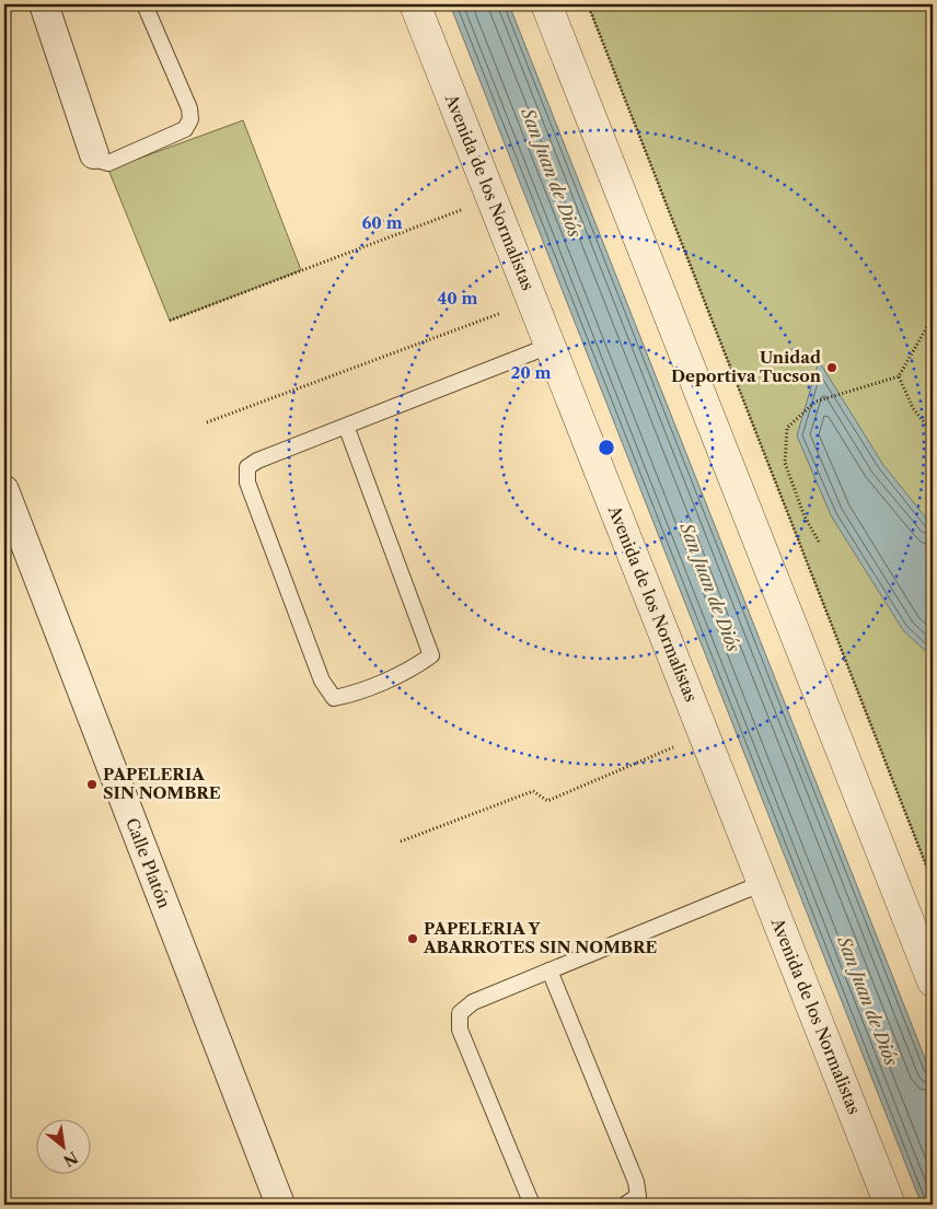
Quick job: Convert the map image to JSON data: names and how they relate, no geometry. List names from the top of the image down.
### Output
{
  "streets": {
    "street": ["Avenida de los Normalistas", "Calle Platón"]
  },
  "water": ["San Juan de Diós"],
  "places": ["Unidad Deportiva Tucson", "PAPELERIA SIN NOMBRE", "PAPELERIA Y ABARROTES SIN NOMBRE"],
  "north": "bottom right",
  "rings": ["60 m", "40 m", "20 m"]
}
